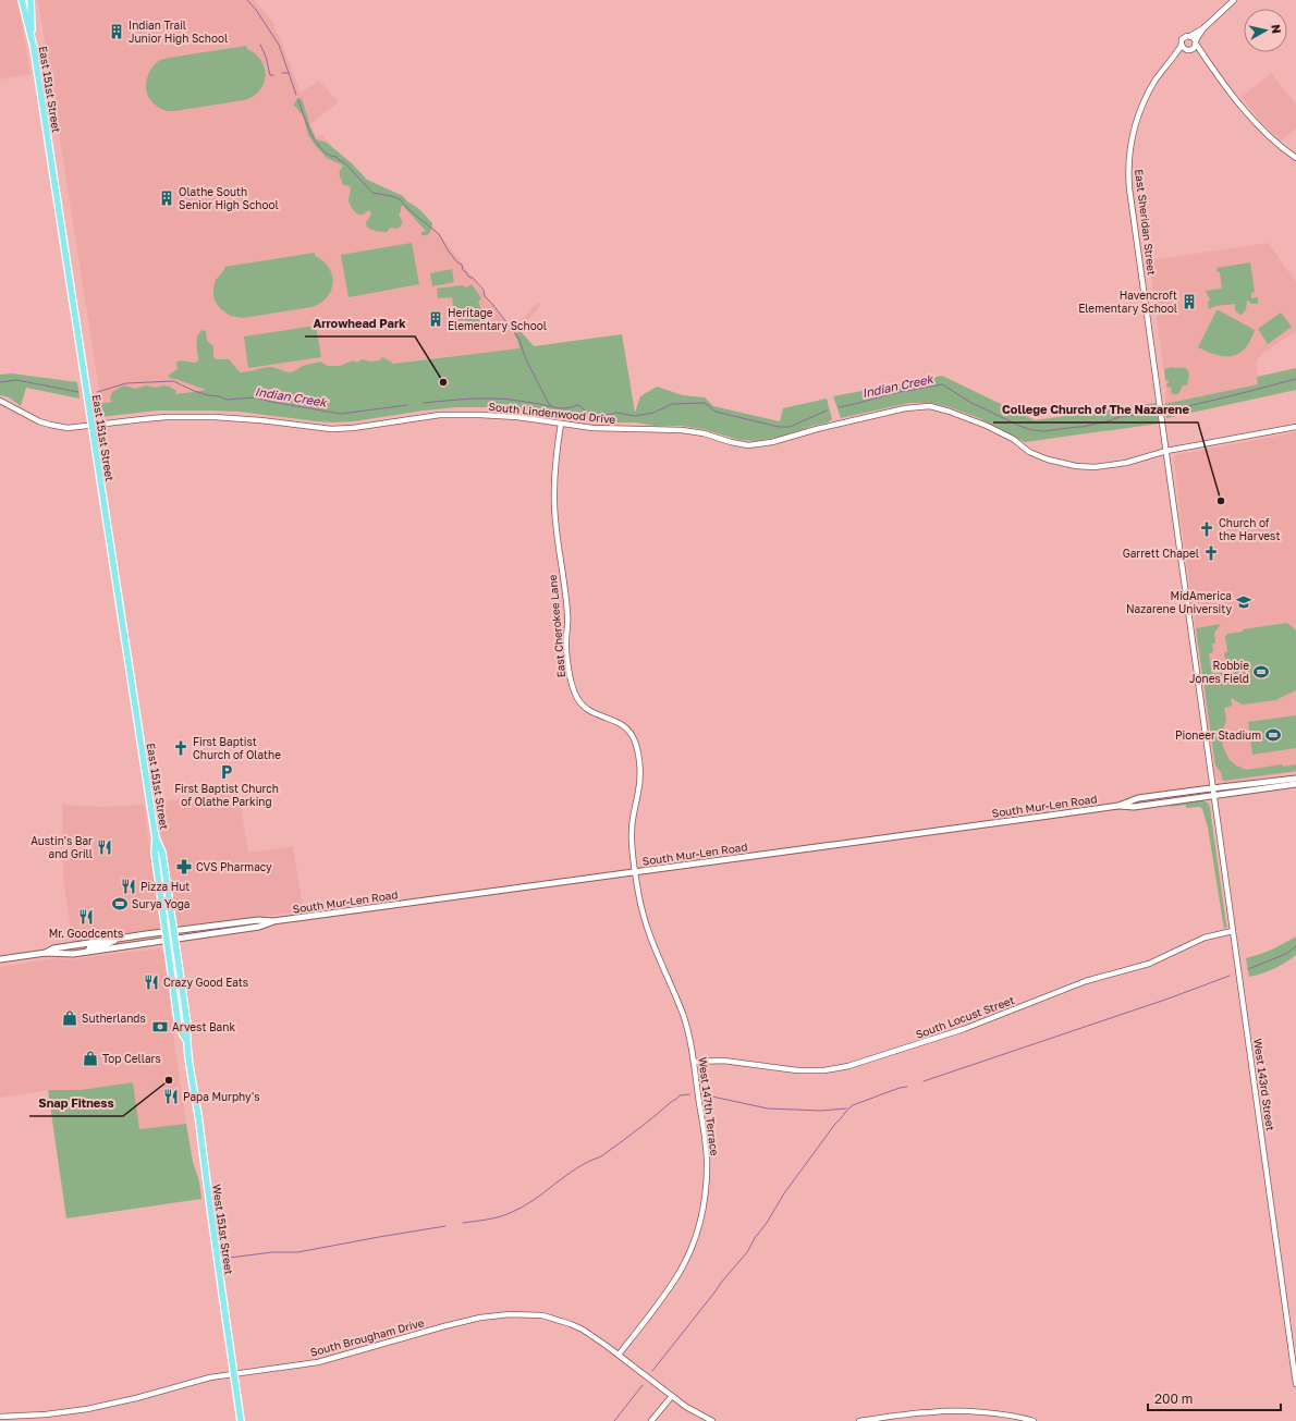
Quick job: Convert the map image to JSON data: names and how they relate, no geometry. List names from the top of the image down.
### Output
{
  "streets": {
    "main road": ["East 151st Street", "South Mur-Len Road", "West 151st Street"],
    "street": [
      "East Sheridan Street",
      "South Lindenwood Drive",
      "East Cherokee Lane",
      "South Locust Street",
      "West 143rd Street",
      "West 147th Terrace",
      "South Brougham Drive"
    ]
  },
  "crossings": [
    ["East 151st Street", "South Lindenwood Drive"],
    ["East 151st Street", "South Mur-Len Road"],
    ["East 151st Street", "West 151st Street"],
    ["East Sheridan Street", "South Lindenwood Drive"],
    ["East Sheridan Street", "South Mur-Len Road"],
    ["East Sheridan Street", "West 143rd Street"],
    ["South Lindenwood Drive", "East Cherokee Lane"],
    ["East Cherokee Lane", "South Mur-Len Road"],
    ["East Cherokee Lane", "West 147th Terrace"],
    ["South Mur-Len Road", "West 143rd Street"],
    ["South Mur-Len Road", "West 147th Terrace"],
    ["South Mur-Len Road", "West 151st Street"],
    ["South Locust Street", "West 143rd Street"],
    ["South Locust Street", "West 147th Terrace"],
    ["West 147th Terrace", "South Brougham Drive"],
    ["West 151st Street", "South Brougham Drive"]
  ],
  "water": ["Indian Creek"],
  "places": {
    "building": [
      "Indian Trail Junior High School",
      "Olathe South Senior High School",
      "Havencroft Elementary School",
      "Heritage Elementary School"
    ],
    "other": ["Arrowhead Park", "College Church of The Nazarene", "Snap Fitness"],
    "church": ["Church of the Harvest", "Garrett Chapel", "First Baptist Church of Olathe"],
    "school or university": ["MidAmerica Nazarene University"],
    "sports": ["Robbie Jones Field", "Pioneer Stadium", "Surya Yoga"],
    "parking": ["First Baptist Church of Olathe Parking"],
    "restaurant": [
      "Austin's Bar and Grill",
      "Pizza Hut",
      "Mr. Goodcents",
      "Crazy Good Eats",
      "Papa Murphy's"
    ],
    "pharmacy": ["CVS Pharmacy"],
    "shop": ["Sutherlands", "Top Cellars"],
    "bank": ["Arvest Bank"]
  },
  "scale_bar": "200 m",
  "north": "right"
}
